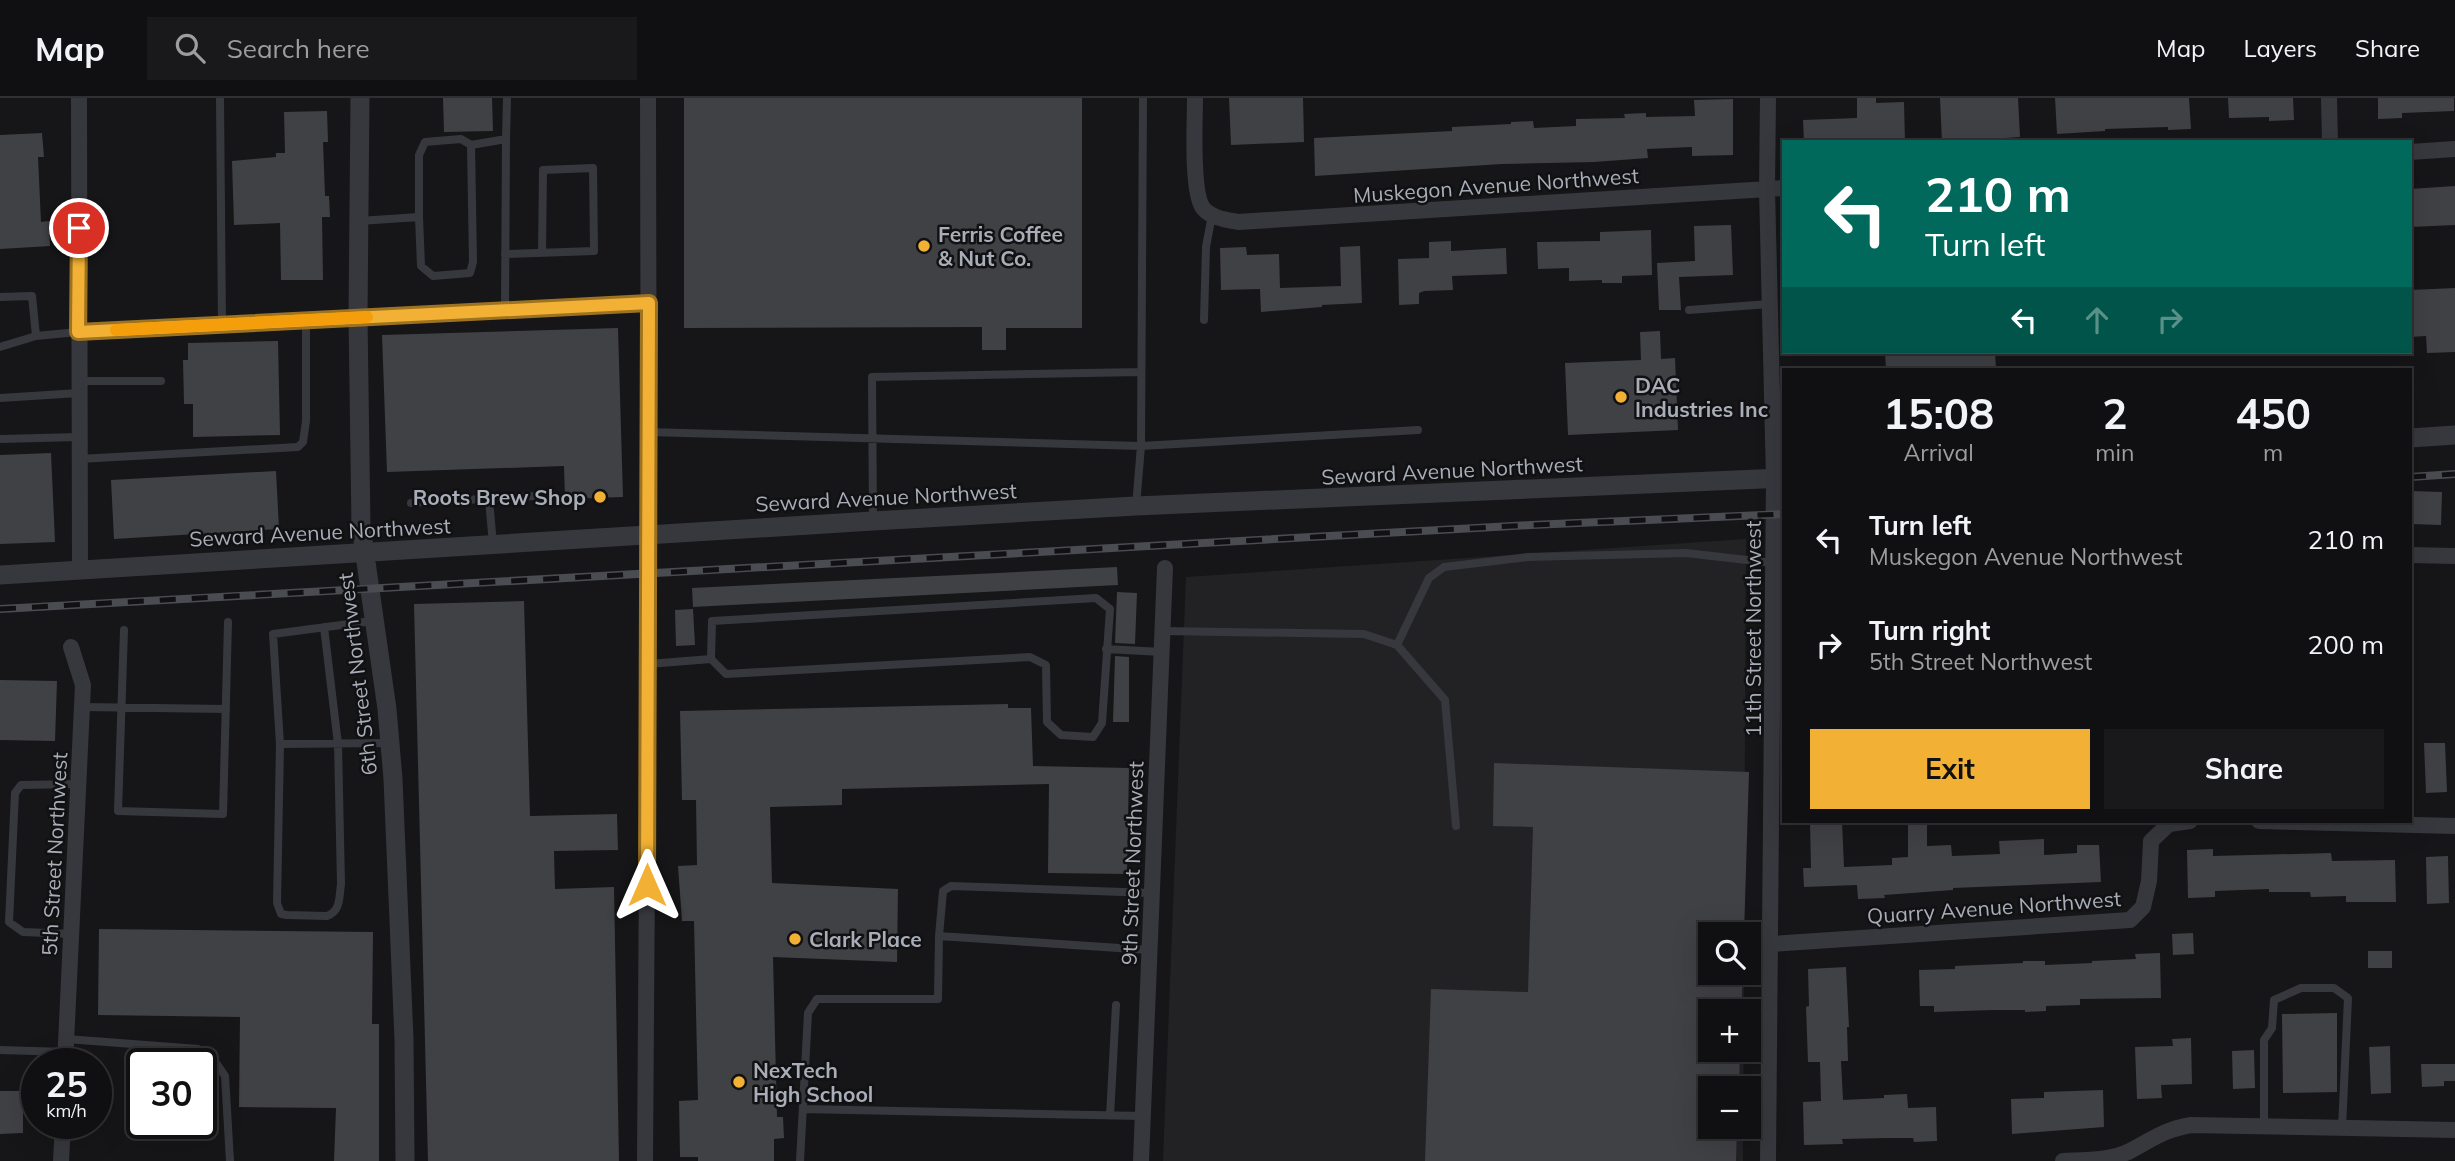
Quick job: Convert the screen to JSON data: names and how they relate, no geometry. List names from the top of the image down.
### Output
{
  "streets": {
    "street": [
      "Muskegon Avenue Northwest",
      "Seward Avenue Northwest",
      "11th Street Northwest",
      "6th Street Northwest",
      "5th Street Northwest",
      "9th Street Northwest",
      "Quarry Avenue Northwest"
    ]
  },
  "crossings": [
    ["Muskegon Avenue Northwest", "11th Street Northwest"],
    ["Seward Avenue Northwest", "11th Street Northwest"],
    ["Seward Avenue Northwest", "6th Street Northwest"],
    ["11th Street Northwest", "Quarry Avenue Northwest"]
  ],
  "places": [
    "Ferris Coffee & Nut Co.",
    "DAC Industries Inc",
    "Roots Brew Shop",
    "Clark Place",
    "NexTech High School"
  ],
  "page": {
    "header": "Map",
    "search": "Search here",
    "nav": ["Map", "Layers", "Share"],
    "turn": ["210 m", "Turn left"],
    "eta": [
      "15:08",
      "Arrival",
      "2",
      "min",
      "450",
      "m"
    ],
    "list": [
      {
        "name": "Turn left",
        "note": "Muskegon Avenue Northwest",
        "value": "210 m"
      },
      {
        "name": "Turn right",
        "note": "5th Street Northwest",
        "value": "200 m"
      }
    ],
    "buttons": ["Exit", "Share"],
    "map_buttons": ["+", "−"],
    "speed": "25 km/h",
    "limit": "30"
  }
}
